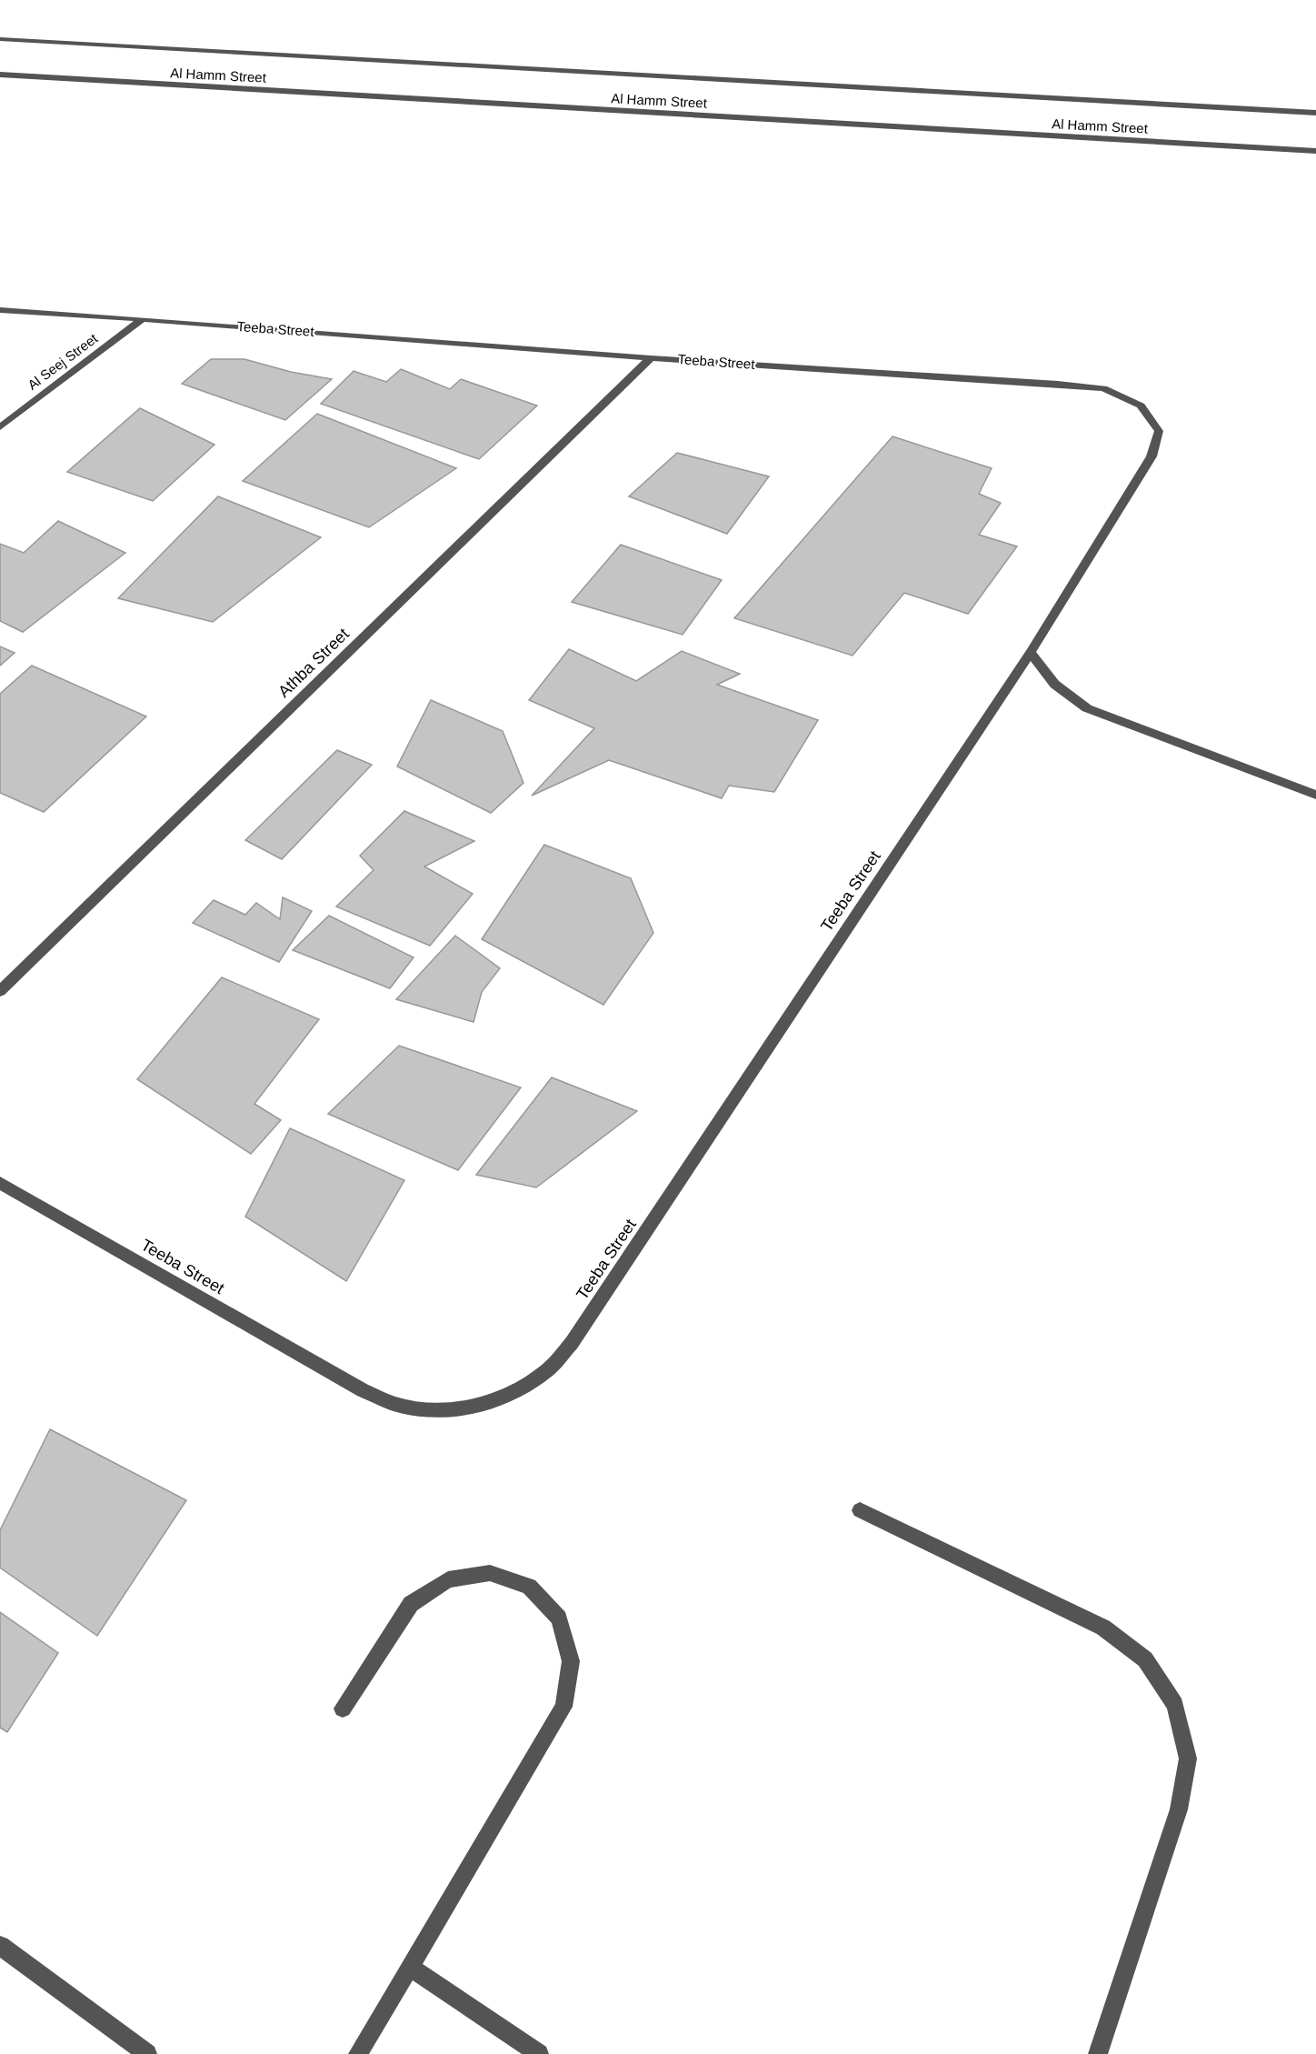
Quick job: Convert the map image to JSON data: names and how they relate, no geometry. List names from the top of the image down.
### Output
{
  "streets": {
    "street": [
      "Al Hamm Street",
      "Teeba Street",
      "Al Seej Street",
      "Athba Street"
    ]
  },
  "crossings": [
    ["Teeba Street", "Al Seej Street"],
    ["Teeba Street", "Athba Street"]
  ]
}
